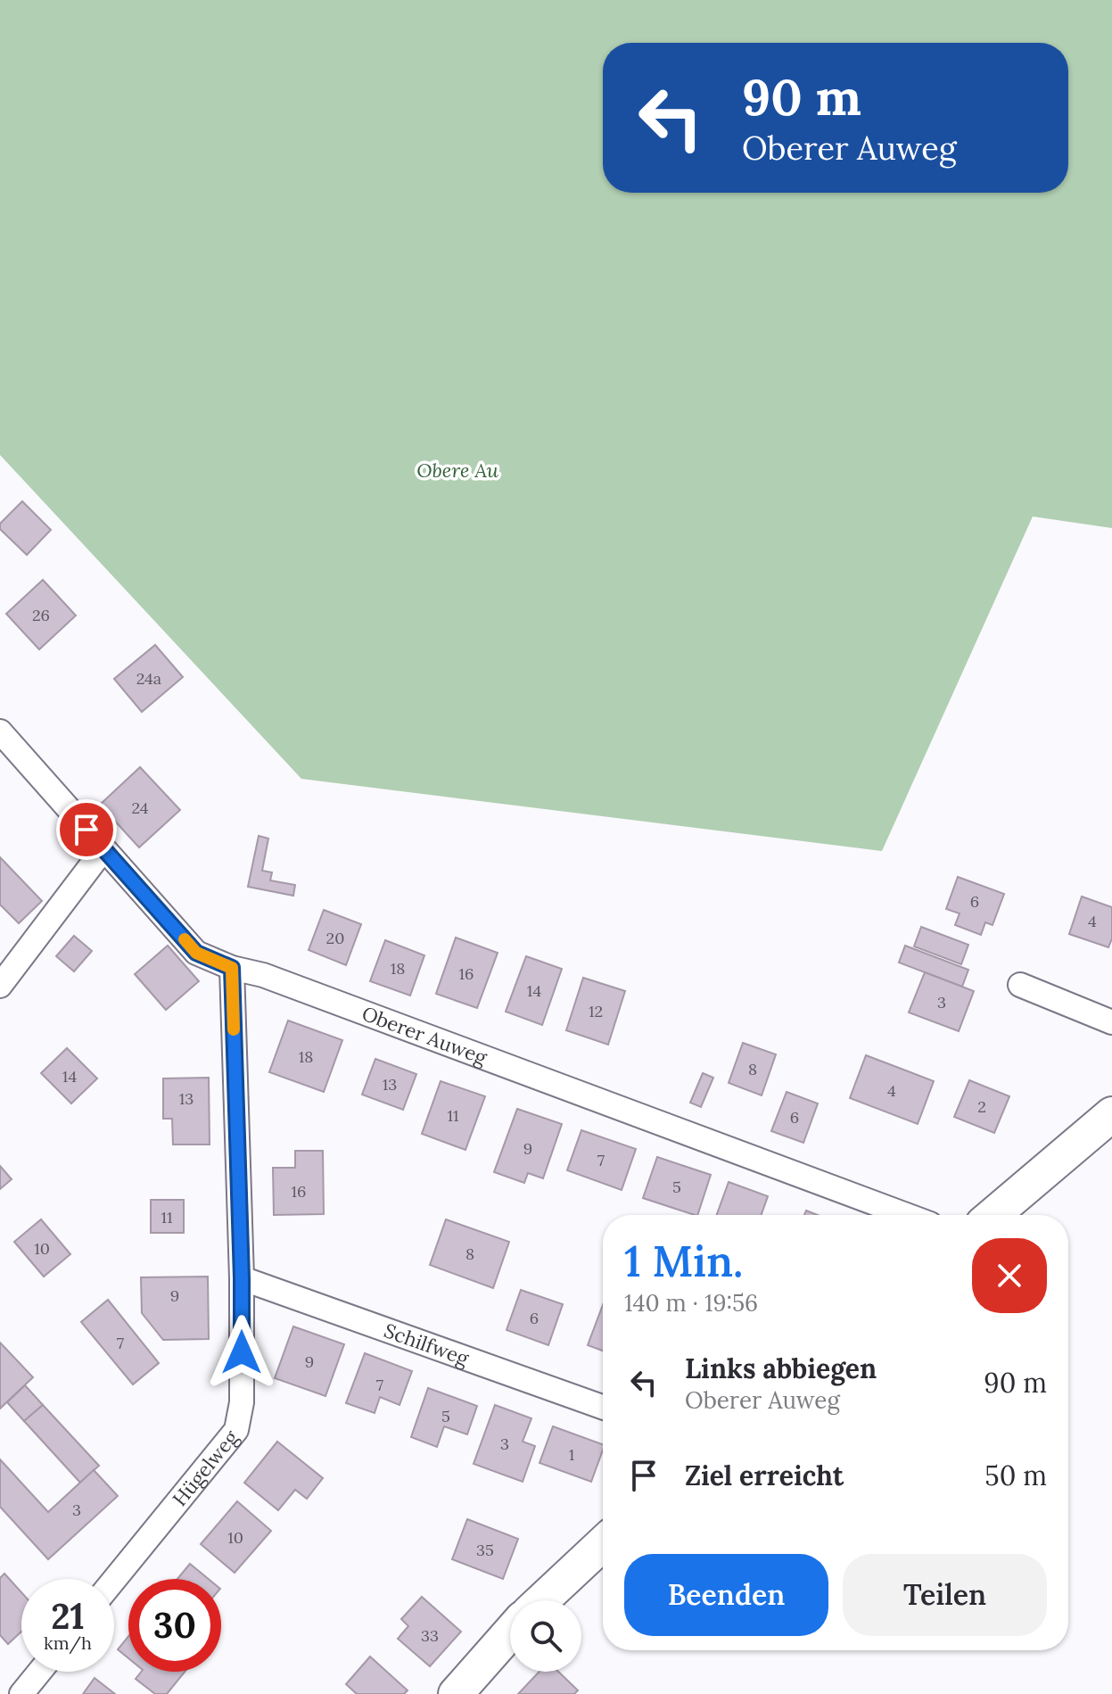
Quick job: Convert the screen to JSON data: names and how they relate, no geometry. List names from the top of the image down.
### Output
{
  "streets": {
    "street": ["Oberer Auweg", "Schilfweg", "Hügelweg"]
  },
  "crossings": [
    ["Oberer Auweg", "Hügelweg"],
    ["Schilfweg", "Hügelweg"]
  ],
  "parks": ["Obere Au"],
  "house_numbers": [
    "26",
    "24a",
    "24",
    "6",
    "4",
    "20",
    "18",
    "16",
    "14",
    "3",
    "12",
    "18",
    "8",
    "14",
    "13",
    "4",
    "13",
    "2",
    "11",
    "6",
    "9",
    "7",
    "5",
    "16",
    "11",
    "10",
    "8",
    "9",
    "6",
    "7",
    "9",
    "7",
    "5",
    "3",
    "1",
    "3",
    "10",
    "35",
    "33"
  ],
  "page": {
    "turn": ["90 m", "Oberer Auweg"],
    "heading": ["1 Min.", "140 m · 19:56"],
    "list": [
      {
        "name": "Links abbiegen",
        "note": "Oberer Auweg",
        "value": "90 m"
      },
      {
        "name": "Ziel erreicht",
        "value": "50 m"
      }
    ],
    "buttons": ["Beenden", "Teilen"],
    "speed": "21 km/h",
    "limit": "30"
  }
}
